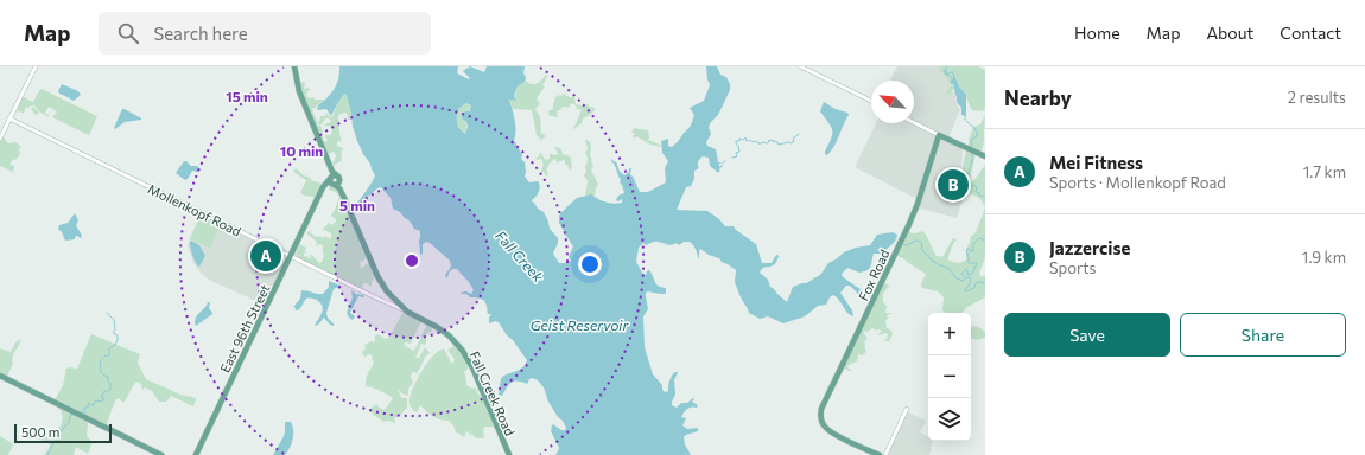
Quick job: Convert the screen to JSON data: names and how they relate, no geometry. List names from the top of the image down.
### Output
{
  "streets": {
    "main road": ["Fox Road", "East 96th Street", "Fall Creek Road"],
    "street": ["Mollenkopf Road"]
  },
  "crossings": [
    ["Mollenkopf Road", "East 96th Street"],
    ["Mollenkopf Road", "Fall Creek Road"],
    ["East 96th Street", "Fall Creek Road"]
  ],
  "water": ["Fall Creek", "Geist Reservoir"],
  "scale_bar": "500 m",
  "north": "top left",
  "page": {
    "header": "Map",
    "search": "Search here",
    "nav": [
      "Home",
      "Map",
      "About",
      "Contact"
    ],
    "heading": ["Nearby", "2 results"],
    "list": [
      {
        "mark": "A",
        "name": "Mei Fitness",
        "note": "Sports · Mollenkopf Road",
        "value": "1.7 km"
      },
      {
        "mark": "B",
        "name": "Jazzercise",
        "note": "Sports",
        "value": "1.9 km"
      }
    ],
    "pins": ["B", "A"],
    "buttons": ["Save", "Share"],
    "map_buttons": ["+", "−"],
    "scale": "500 m"
  },
  "rings": ["15 min", "10 min", "5 min"]
}
